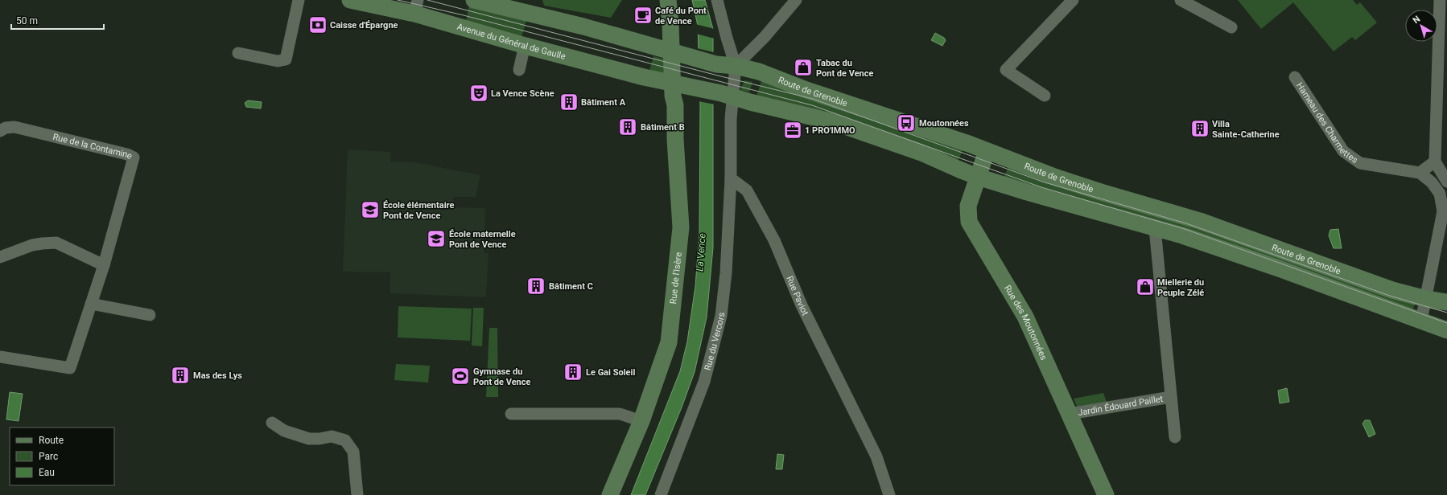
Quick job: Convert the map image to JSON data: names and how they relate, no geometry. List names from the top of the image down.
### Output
{
  "streets": {
    "main road": [
      "Avenue du Général de Gaulle",
      "Route de Grenoble",
      "Rue de l'Isère",
      "Rue des Moutonnées"
    ],
    "street": [
      "Hameau des Charmettes",
      "Rue de la Contamine",
      "Rue Paviot",
      "Rue du Vercors",
      "Jardin Édouard Paillet"
    ]
  },
  "crossings": [
    ["Avenue du Général de Gaulle", "Route de Grenoble"],
    ["Avenue du Général de Gaulle", "Rue de l'Isère"],
    ["Route de Grenoble", "Hameau des Charmettes"],
    ["Route de Grenoble", "Rue de l'Isère"],
    ["Route de Grenoble", "Rue des Moutonnées"],
    ["Rue Paviot", "Rue du Vercors"],
    ["Rue des Moutonnées", "Jardin Édouard Paillet"]
  ],
  "water": ["La Vence"],
  "places": {
    "cafe": ["Café du Pont de Vence"],
    "bank": ["Caisse d'Épargne"],
    "shop": ["Tabac du Pont de Vence", "Miellerie du Peuple Zélé"],
    "theatre": ["La Vence Scène"],
    "building": [
      "Bâtiment A",
      "Bâtiment B",
      "Villa Sainte-Catherine",
      "Bâtiment C",
      "Le Gai Soleil",
      "Mas des Lys"
    ],
    "bus stop": ["Moutonnées"],
    "office": ["1 PRO'IMMO"],
    "school or university": ["École élémentaire Pont de Vence", "École maternelle Pont de Vence"],
    "sports": ["Gymnase du Pont de Vence"]
  },
  "legend": ["Route", "Parc", "Eau"],
  "scale_bar": "50 m",
  "north": "top left"
}
